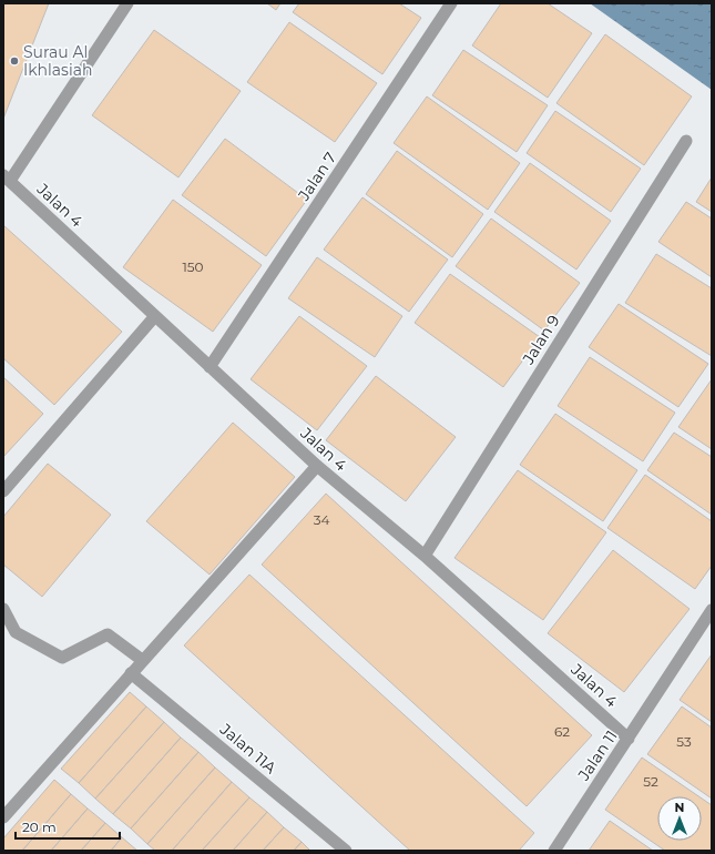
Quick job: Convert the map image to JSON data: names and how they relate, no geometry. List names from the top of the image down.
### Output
{
  "streets": {
    "street": [
      "Jalan 7",
      "Jalan 4",
      "Jalan 9",
      "Jalan 11A",
      "Jalan 11"
    ]
  },
  "crossings": [
    ["Jalan 7", "Jalan 4"],
    ["Jalan 4", "Jalan 9"],
    ["Jalan 4", "Jalan 11"]
  ],
  "places": ["Surau Al Ikhlasiah"],
  "house_numbers": [
    "150",
    "34",
    "62",
    "53",
    "52"
  ],
  "scale_bar": "20 m",
  "north": "top"
}
